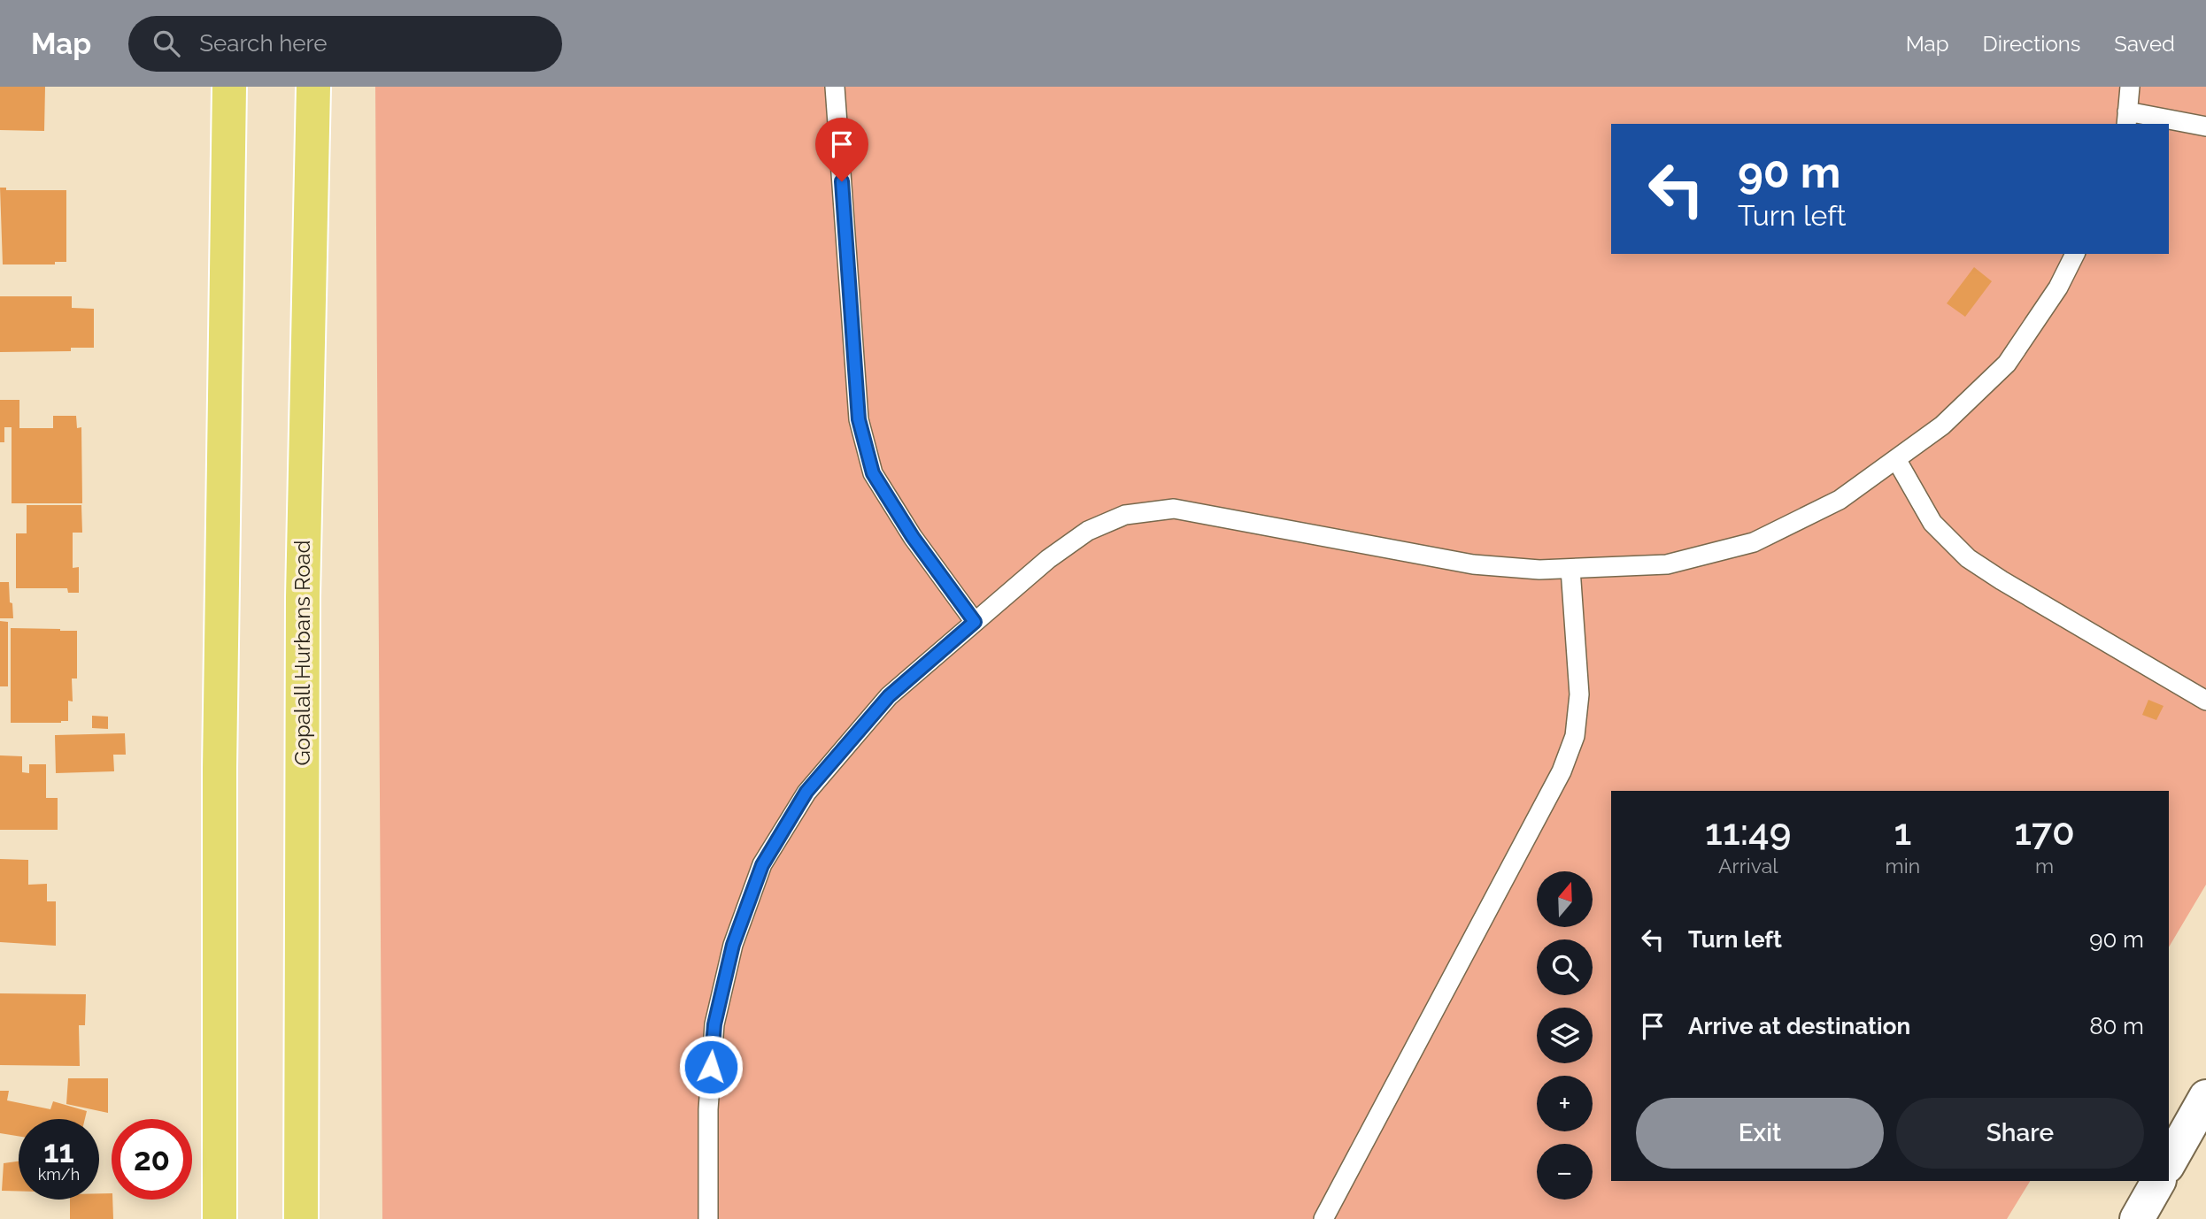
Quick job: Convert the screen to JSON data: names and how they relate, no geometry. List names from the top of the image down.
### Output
{
  "streets": {
    "highway": ["Gopalall Hurbans Road"]
  },
  "north": "top",
  "page": {
    "header": "Map",
    "search": "Search here",
    "nav": ["Map", "Directions", "Saved"],
    "turn": ["90 m", "Turn left"],
    "eta": [
      "11:49",
      "Arrival",
      "1",
      "min",
      "170",
      "m"
    ],
    "map_buttons": ["+", "−"],
    "list": [
      {
        "name": "Turn left",
        "value": "90 m"
      },
      {
        "name": "Arrive at destination",
        "value": "80 m"
      }
    ],
    "buttons": ["Exit", "Share"],
    "speed": "11 km/h",
    "limit": "20"
  }
}
